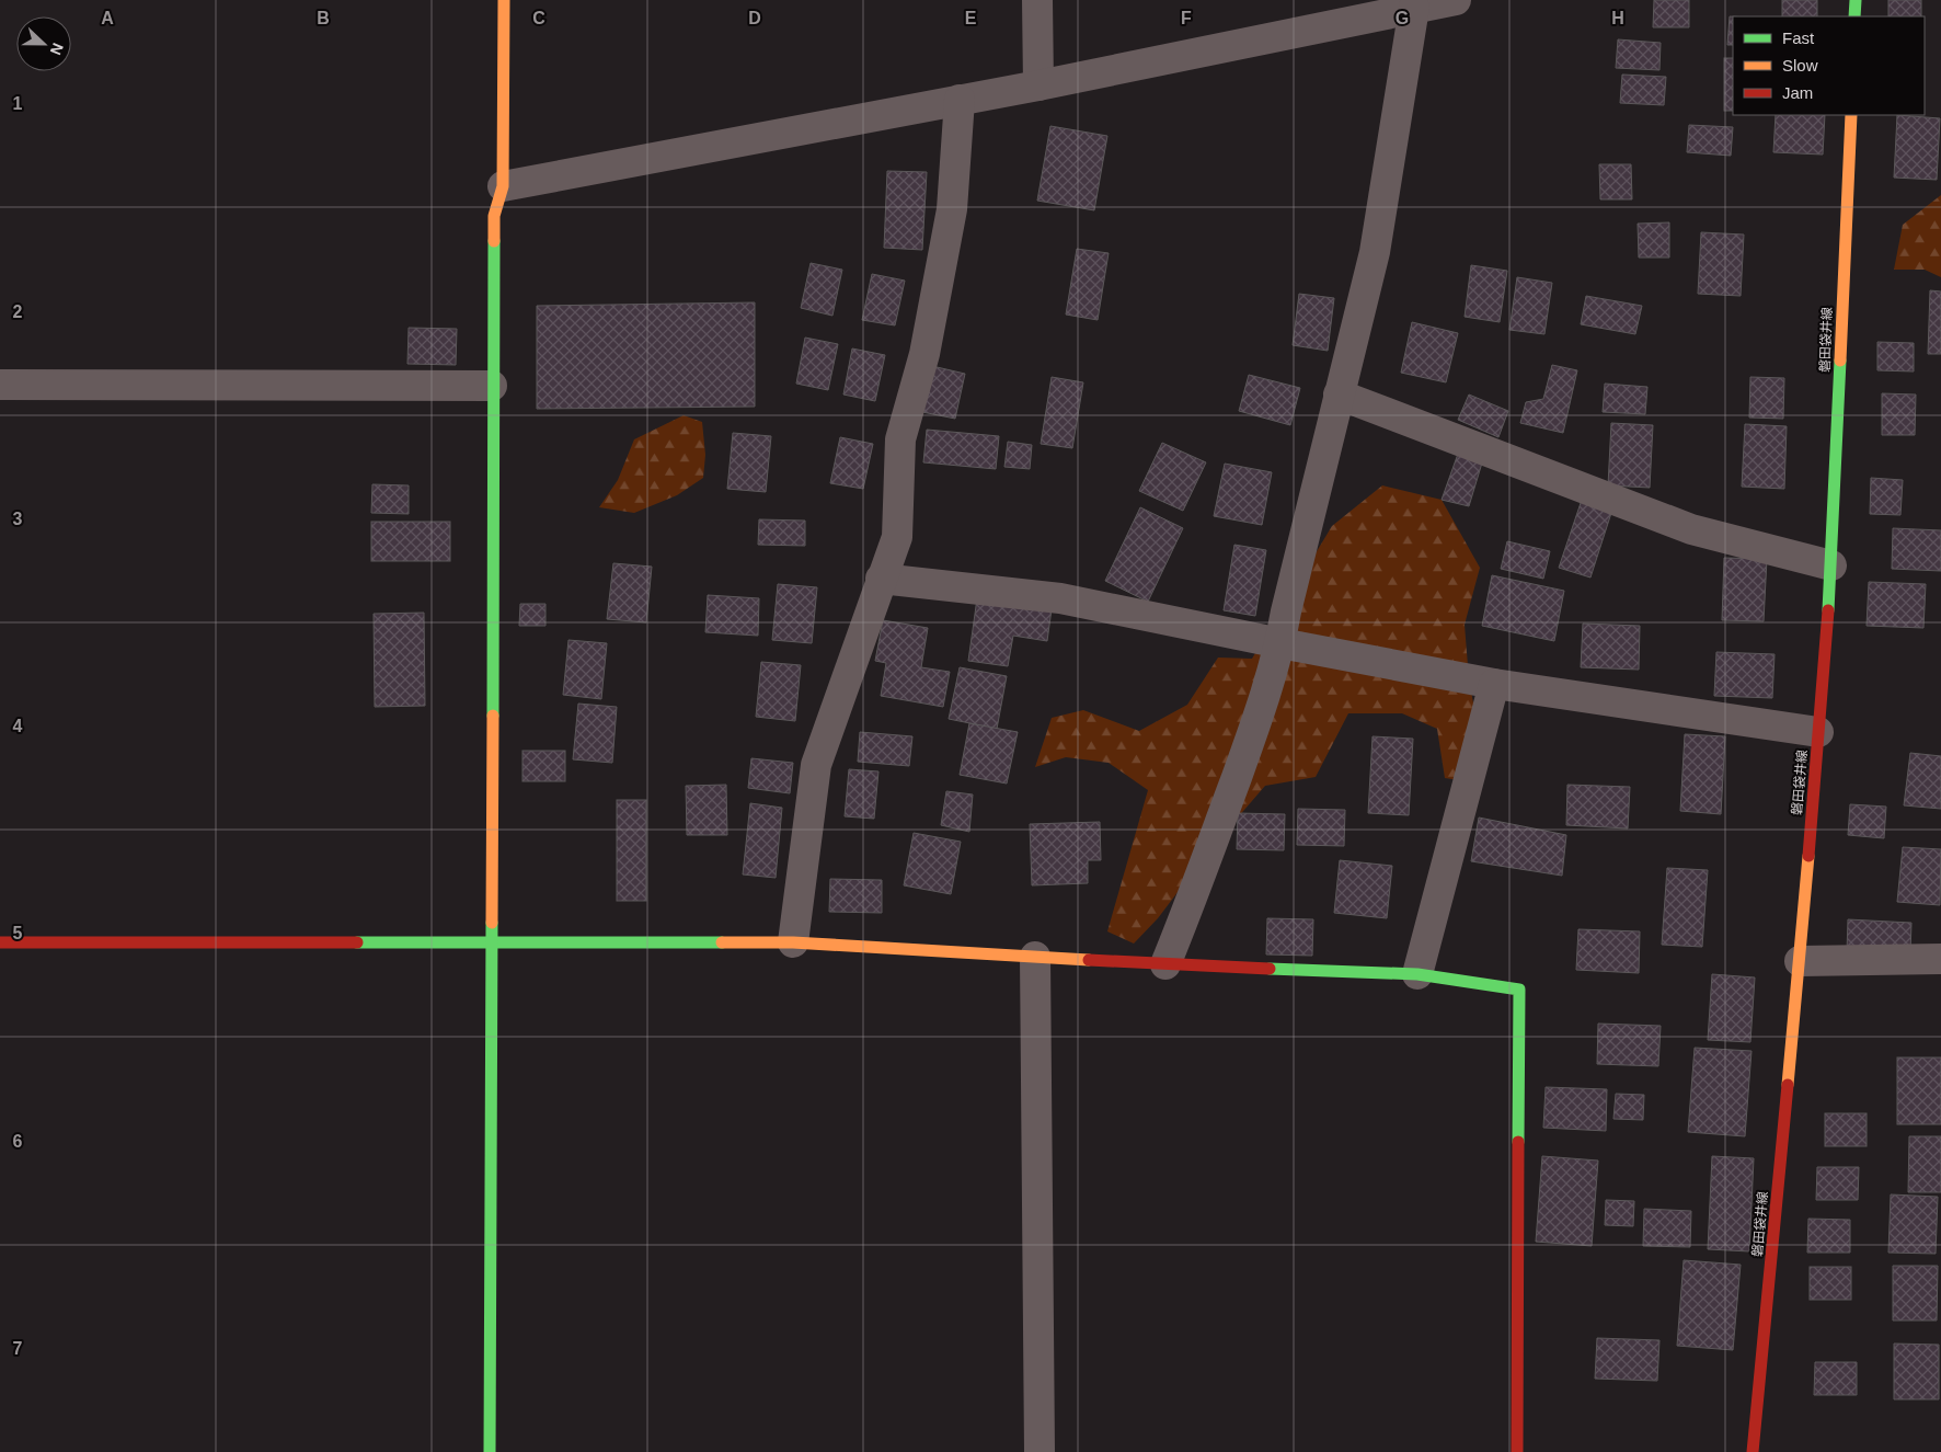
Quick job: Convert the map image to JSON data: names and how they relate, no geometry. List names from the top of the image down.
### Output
{
  "streets": {
    "street": ["磐田袋井線"]
  },
  "legend": ["Fast", "Slow", "Jam"],
  "north": "right",
  "grid": {
    "columns": [
      "A",
      "B",
      "C",
      "D",
      "E",
      "F",
      "G",
      "H"
    ],
    "rows": [
      "1",
      "2",
      "3",
      "4",
      "5",
      "6",
      "7"
    ]
  }
}
